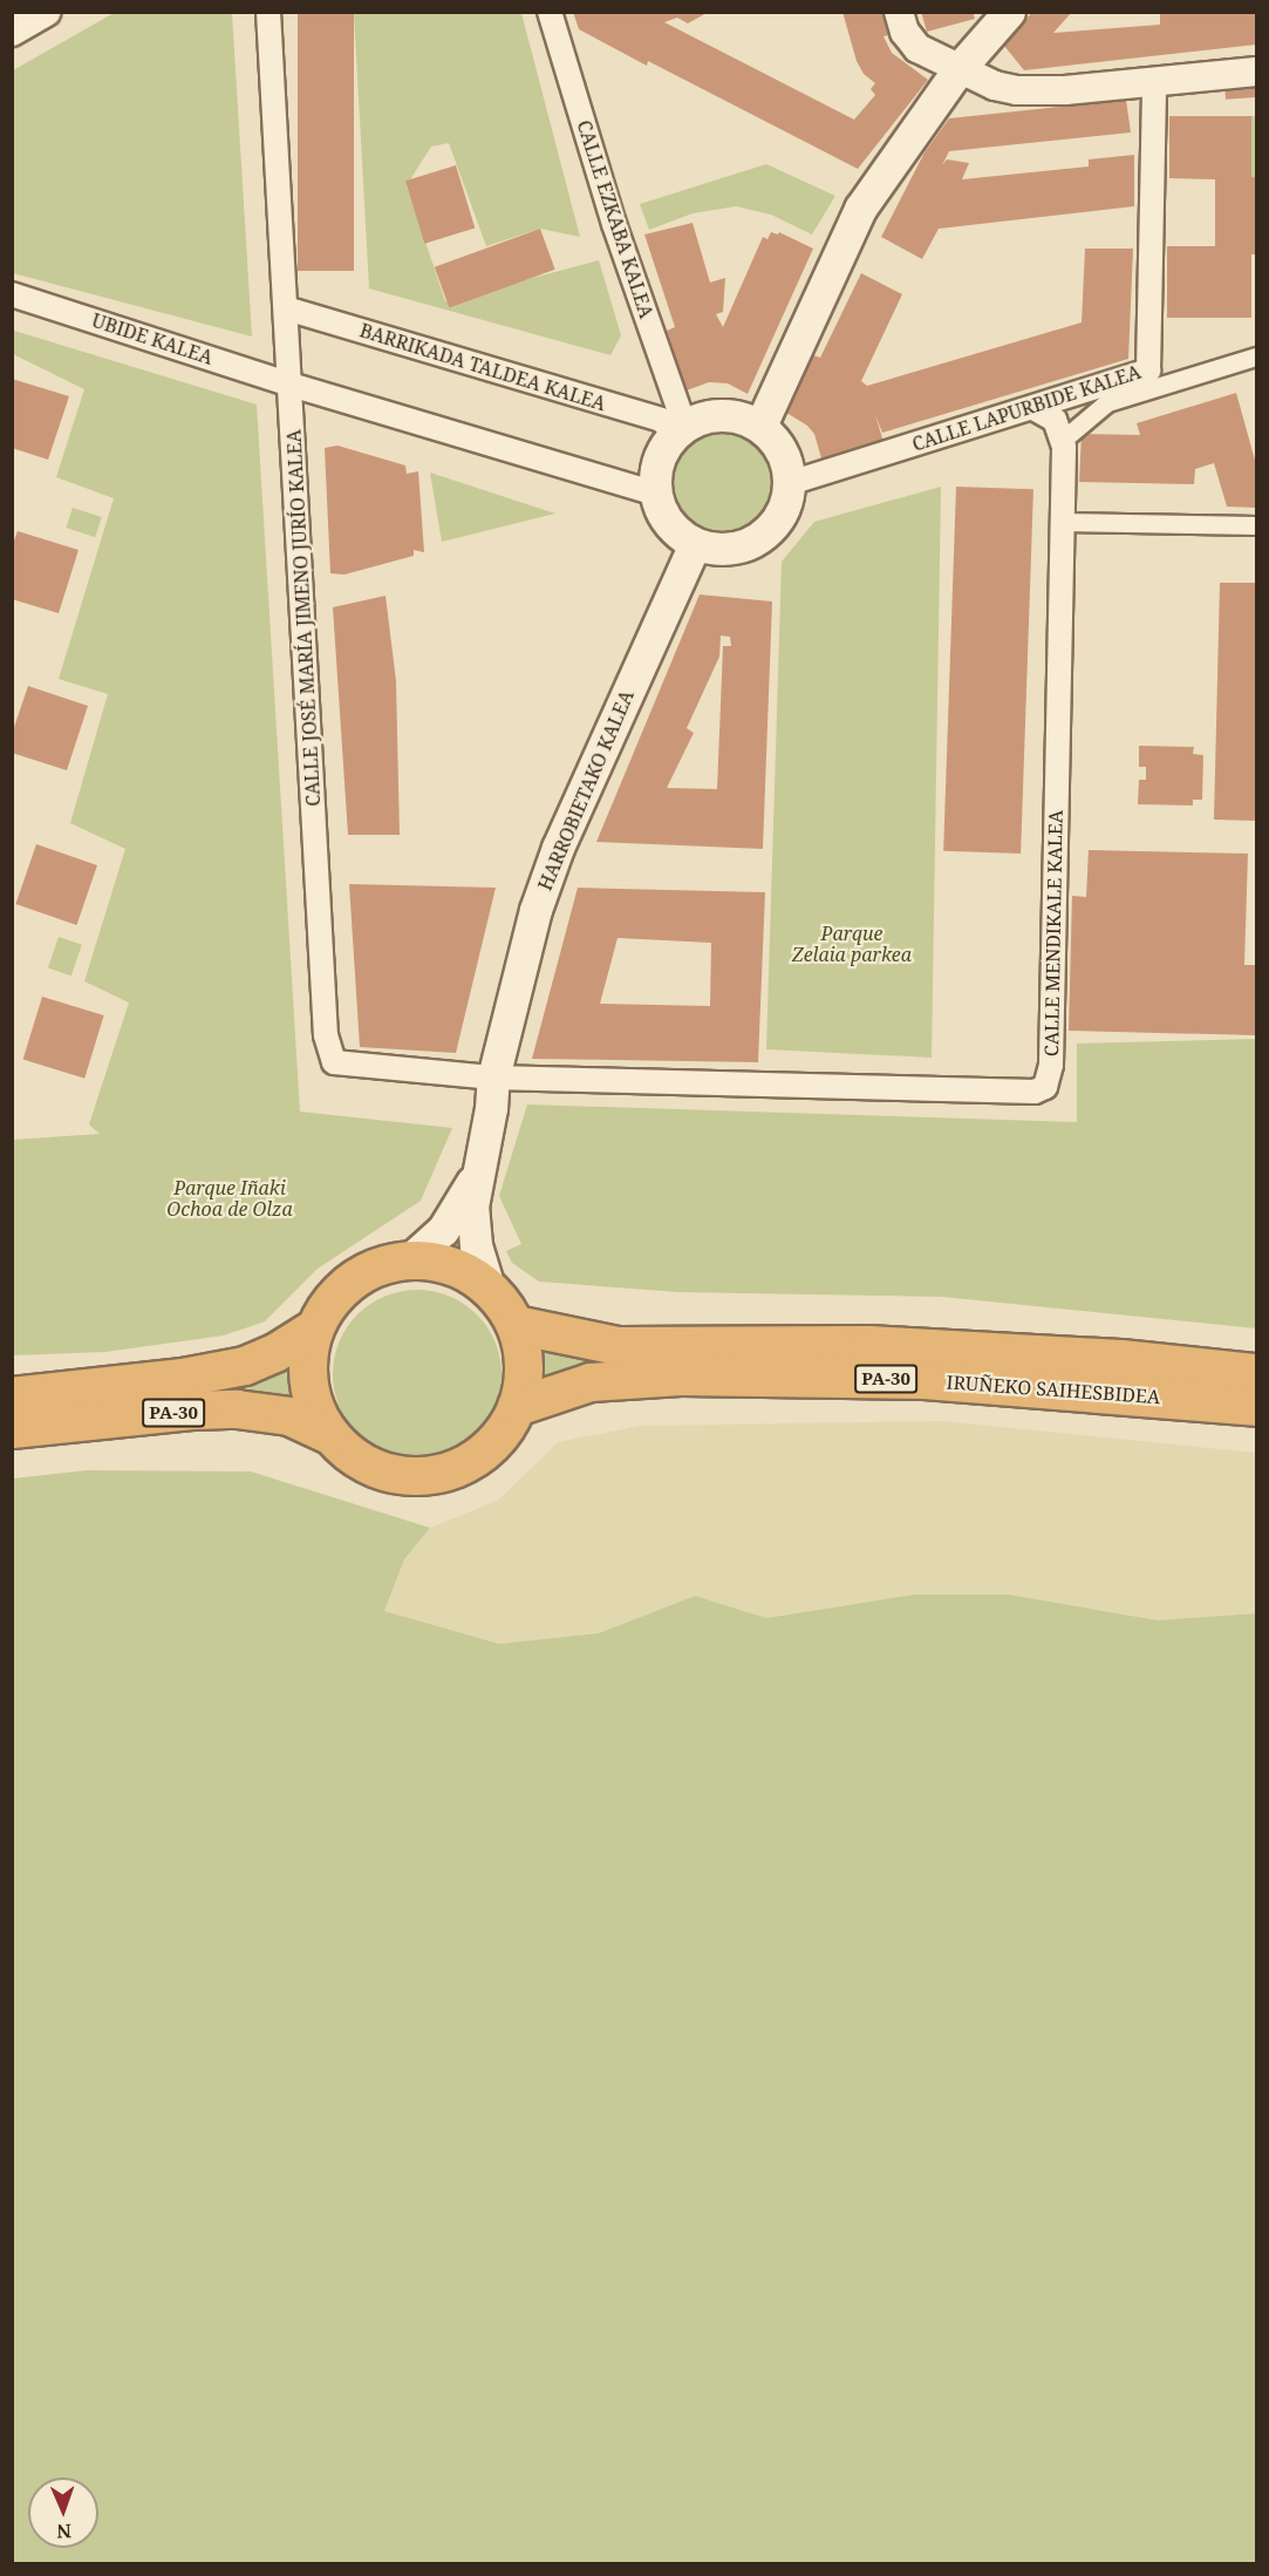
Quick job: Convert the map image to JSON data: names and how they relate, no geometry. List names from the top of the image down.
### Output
{
  "streets": {
    "highway": ["PA-30", "IRUÑEKO SAIHESBIDEA"],
    "main road": ["HARROBIETAKO KALEA"],
    "street": [
      "CALLE EZKABA KALEA",
      "UBIDE KALEA",
      "BARRIKADA TALDEA KALEA",
      "CALLE LAPURBIDE KALEA",
      "CALLE JOSÉ MARÍA JIMENO JURÍO KALEA",
      "CALLE MENDIKALE KALEA"
    ]
  },
  "crossings": [
    ["CALLE EZKABA KALEA", "BARRIKADA TALDEA KALEA"],
    ["CALLE EZKABA KALEA", "CALLE LAPURBIDE KALEA"],
    ["CALLE EZKABA KALEA", "HARROBIETAKO KALEA"],
    ["UBIDE KALEA", "CALLE JOSÉ MARÍA JIMENO JURÍO KALEA"],
    ["BARRIKADA TALDEA KALEA", "CALLE LAPURBIDE KALEA"],
    ["BARRIKADA TALDEA KALEA", "CALLE JOSÉ MARÍA JIMENO JURÍO KALEA"],
    ["BARRIKADA TALDEA KALEA", "HARROBIETAKO KALEA"],
    ["CALLE LAPURBIDE KALEA", "HARROBIETAKO KALEA"],
    ["CALLE JOSÉ MARÍA JIMENO JURÍO KALEA", "HARROBIETAKO KALEA"],
    ["CALLE JOSÉ MARÍA JIMENO JURÍO KALEA", "CALLE MENDIKALE KALEA"],
    ["HARROBIETAKO KALEA", "CALLE MENDIKALE KALEA"],
    ["HARROBIETAKO KALEA", "PA-30"],
    ["HARROBIETAKO KALEA", "IRUÑEKO SAIHESBIDEA"],
    ["PA-30", "IRUÑEKO SAIHESBIDEA"]
  ],
  "parks": ["Parque Zelaia parkea", "Parque Iñaki Ochoa de Olza"],
  "north": "bottom"
}
